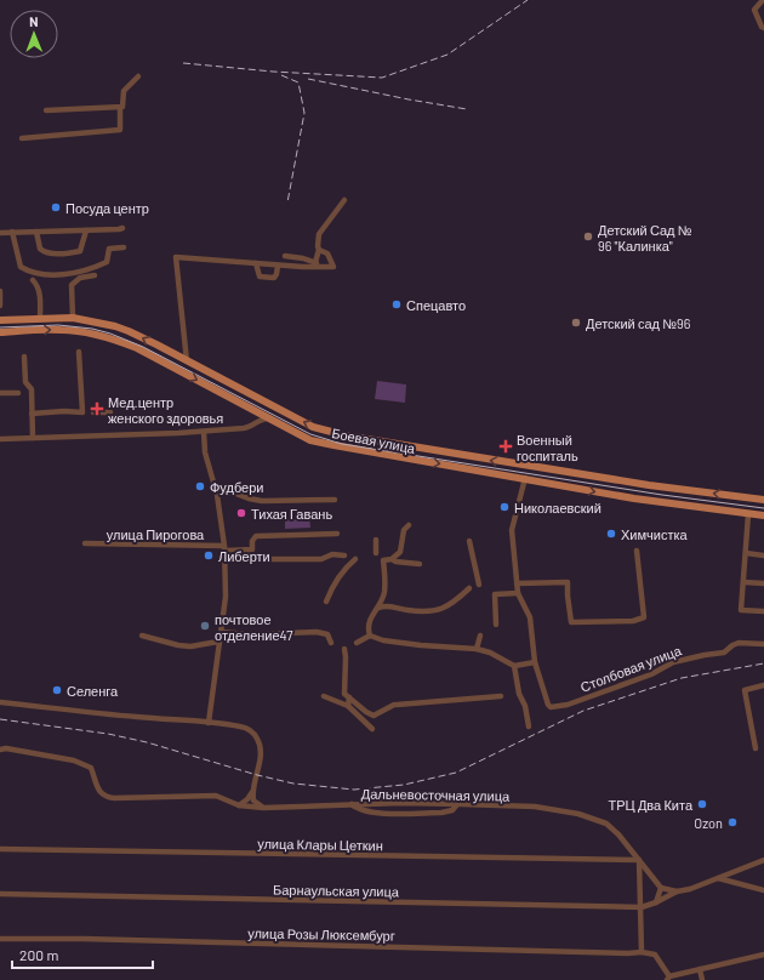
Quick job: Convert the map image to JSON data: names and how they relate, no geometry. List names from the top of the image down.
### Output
{
  "streets": {
    "main road": ["Боевая улица", "Столбовая улица"],
    "street": [
      "улица Пирогова",
      "Дальневосточная улица",
      "улица Клары Цеткин",
      "Барнаульская улица",
      "улица Розы Люксембург"
    ]
  },
  "crossings": [
    ["Боевая улица", "Столбовая улица"],
    ["Дальневосточная улица", "улица Клары Цеткин"]
  ],
  "places": {
    "other": [
      "Посуда центр",
      "Детский Сад № 96 \"Калинка\"",
      "Спецавто",
      "Детский сад №96",
      "Фудбери",
      "Николаевский",
      "Тихая Гавань",
      "Химчистка",
      "Либерти",
      "почтовое отделение47",
      "Селенга",
      "ТРЦ Два Кита",
      "Ozon"
    ],
    "health": ["Мед.центр женского здоровья", "Военный госпиталь"]
  },
  "scale_bar": "200 m",
  "north": "top"
}
